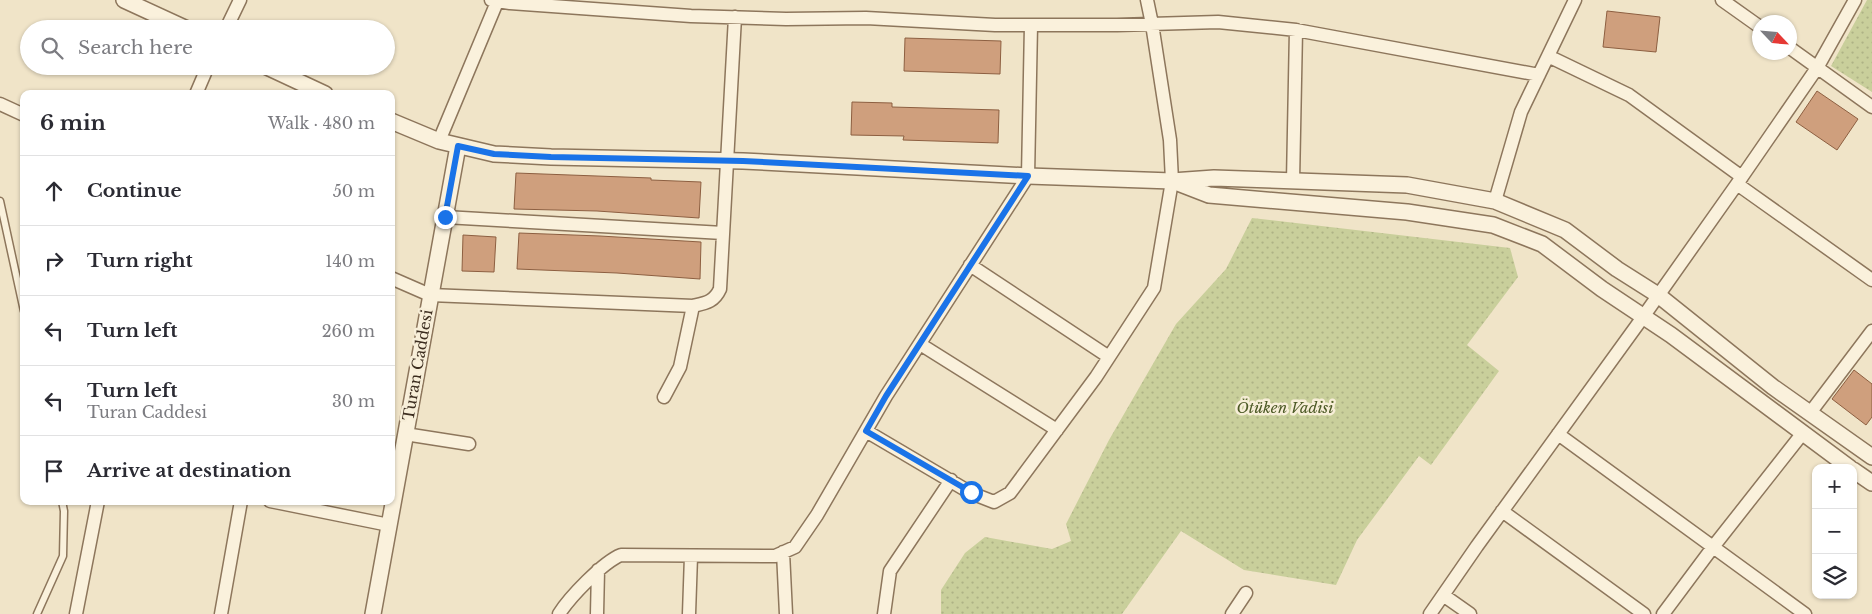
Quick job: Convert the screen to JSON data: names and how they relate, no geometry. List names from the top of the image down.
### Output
{
  "streets": {
    "street": ["Turan Caddesi"]
  },
  "parks": ["Ötüken Vadisi"],
  "north": "bottom right",
  "page": {
    "search": "Search here",
    "heading": ["6 min", "Walk · 480 m"],
    "list": [
      ["Continue", "50 m"],
      ["Turn right", "140 m"],
      ["Turn left", "260 m"],
      ["Turn left", "Turan Caddesi", "30 m"],
      "Arrive at destination"
    ],
    "map_buttons": ["+", "−"]
  }
}
